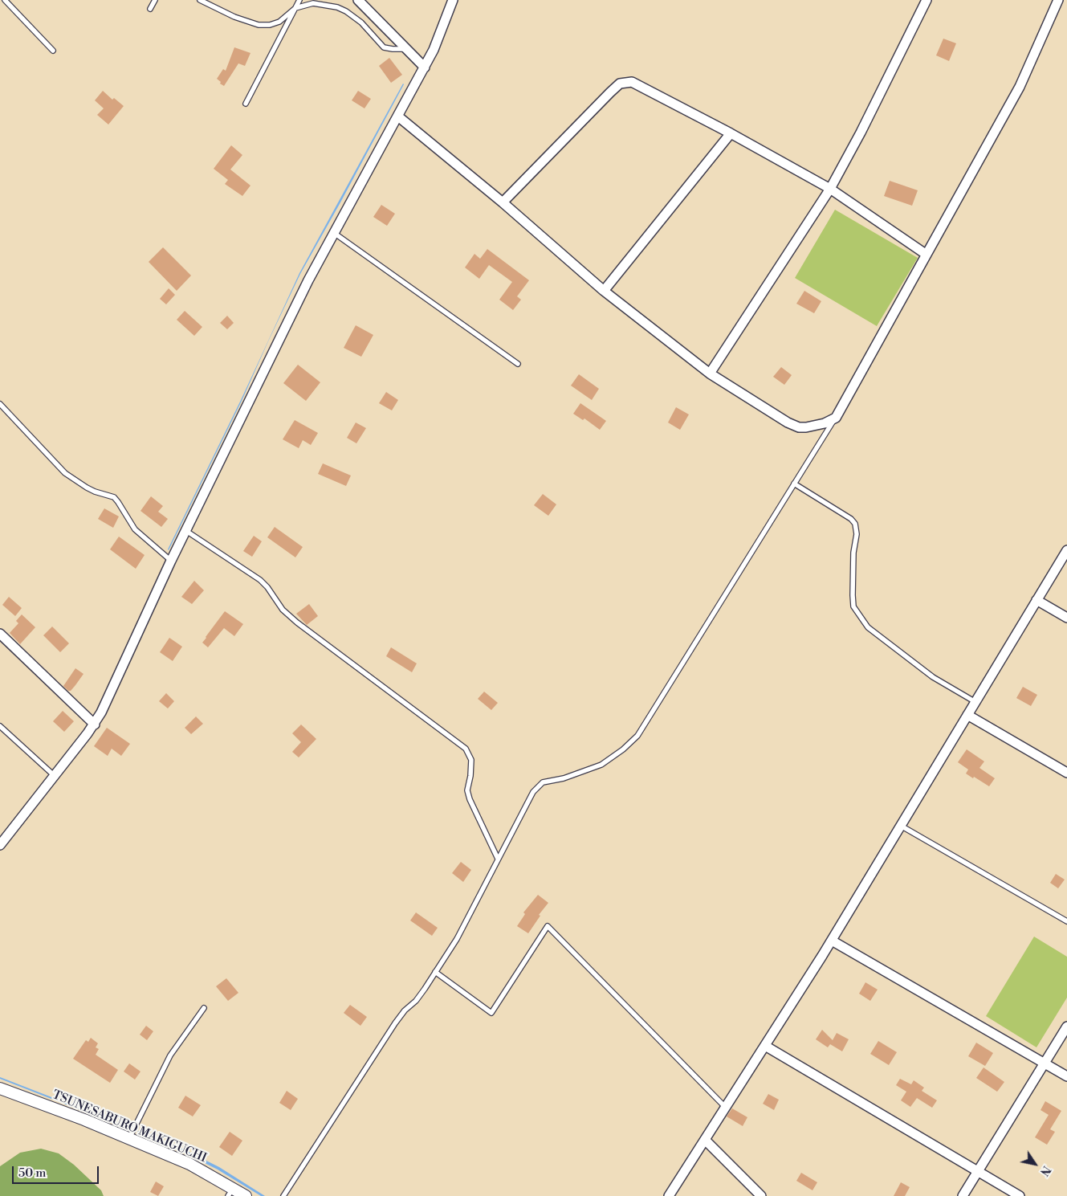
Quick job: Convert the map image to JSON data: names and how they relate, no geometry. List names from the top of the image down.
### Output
{
  "streets": {
    "street": ["TSUNESABURO MAKIGUCHI"]
  },
  "scale_bar": "50 m",
  "north": "bottom right"
}
